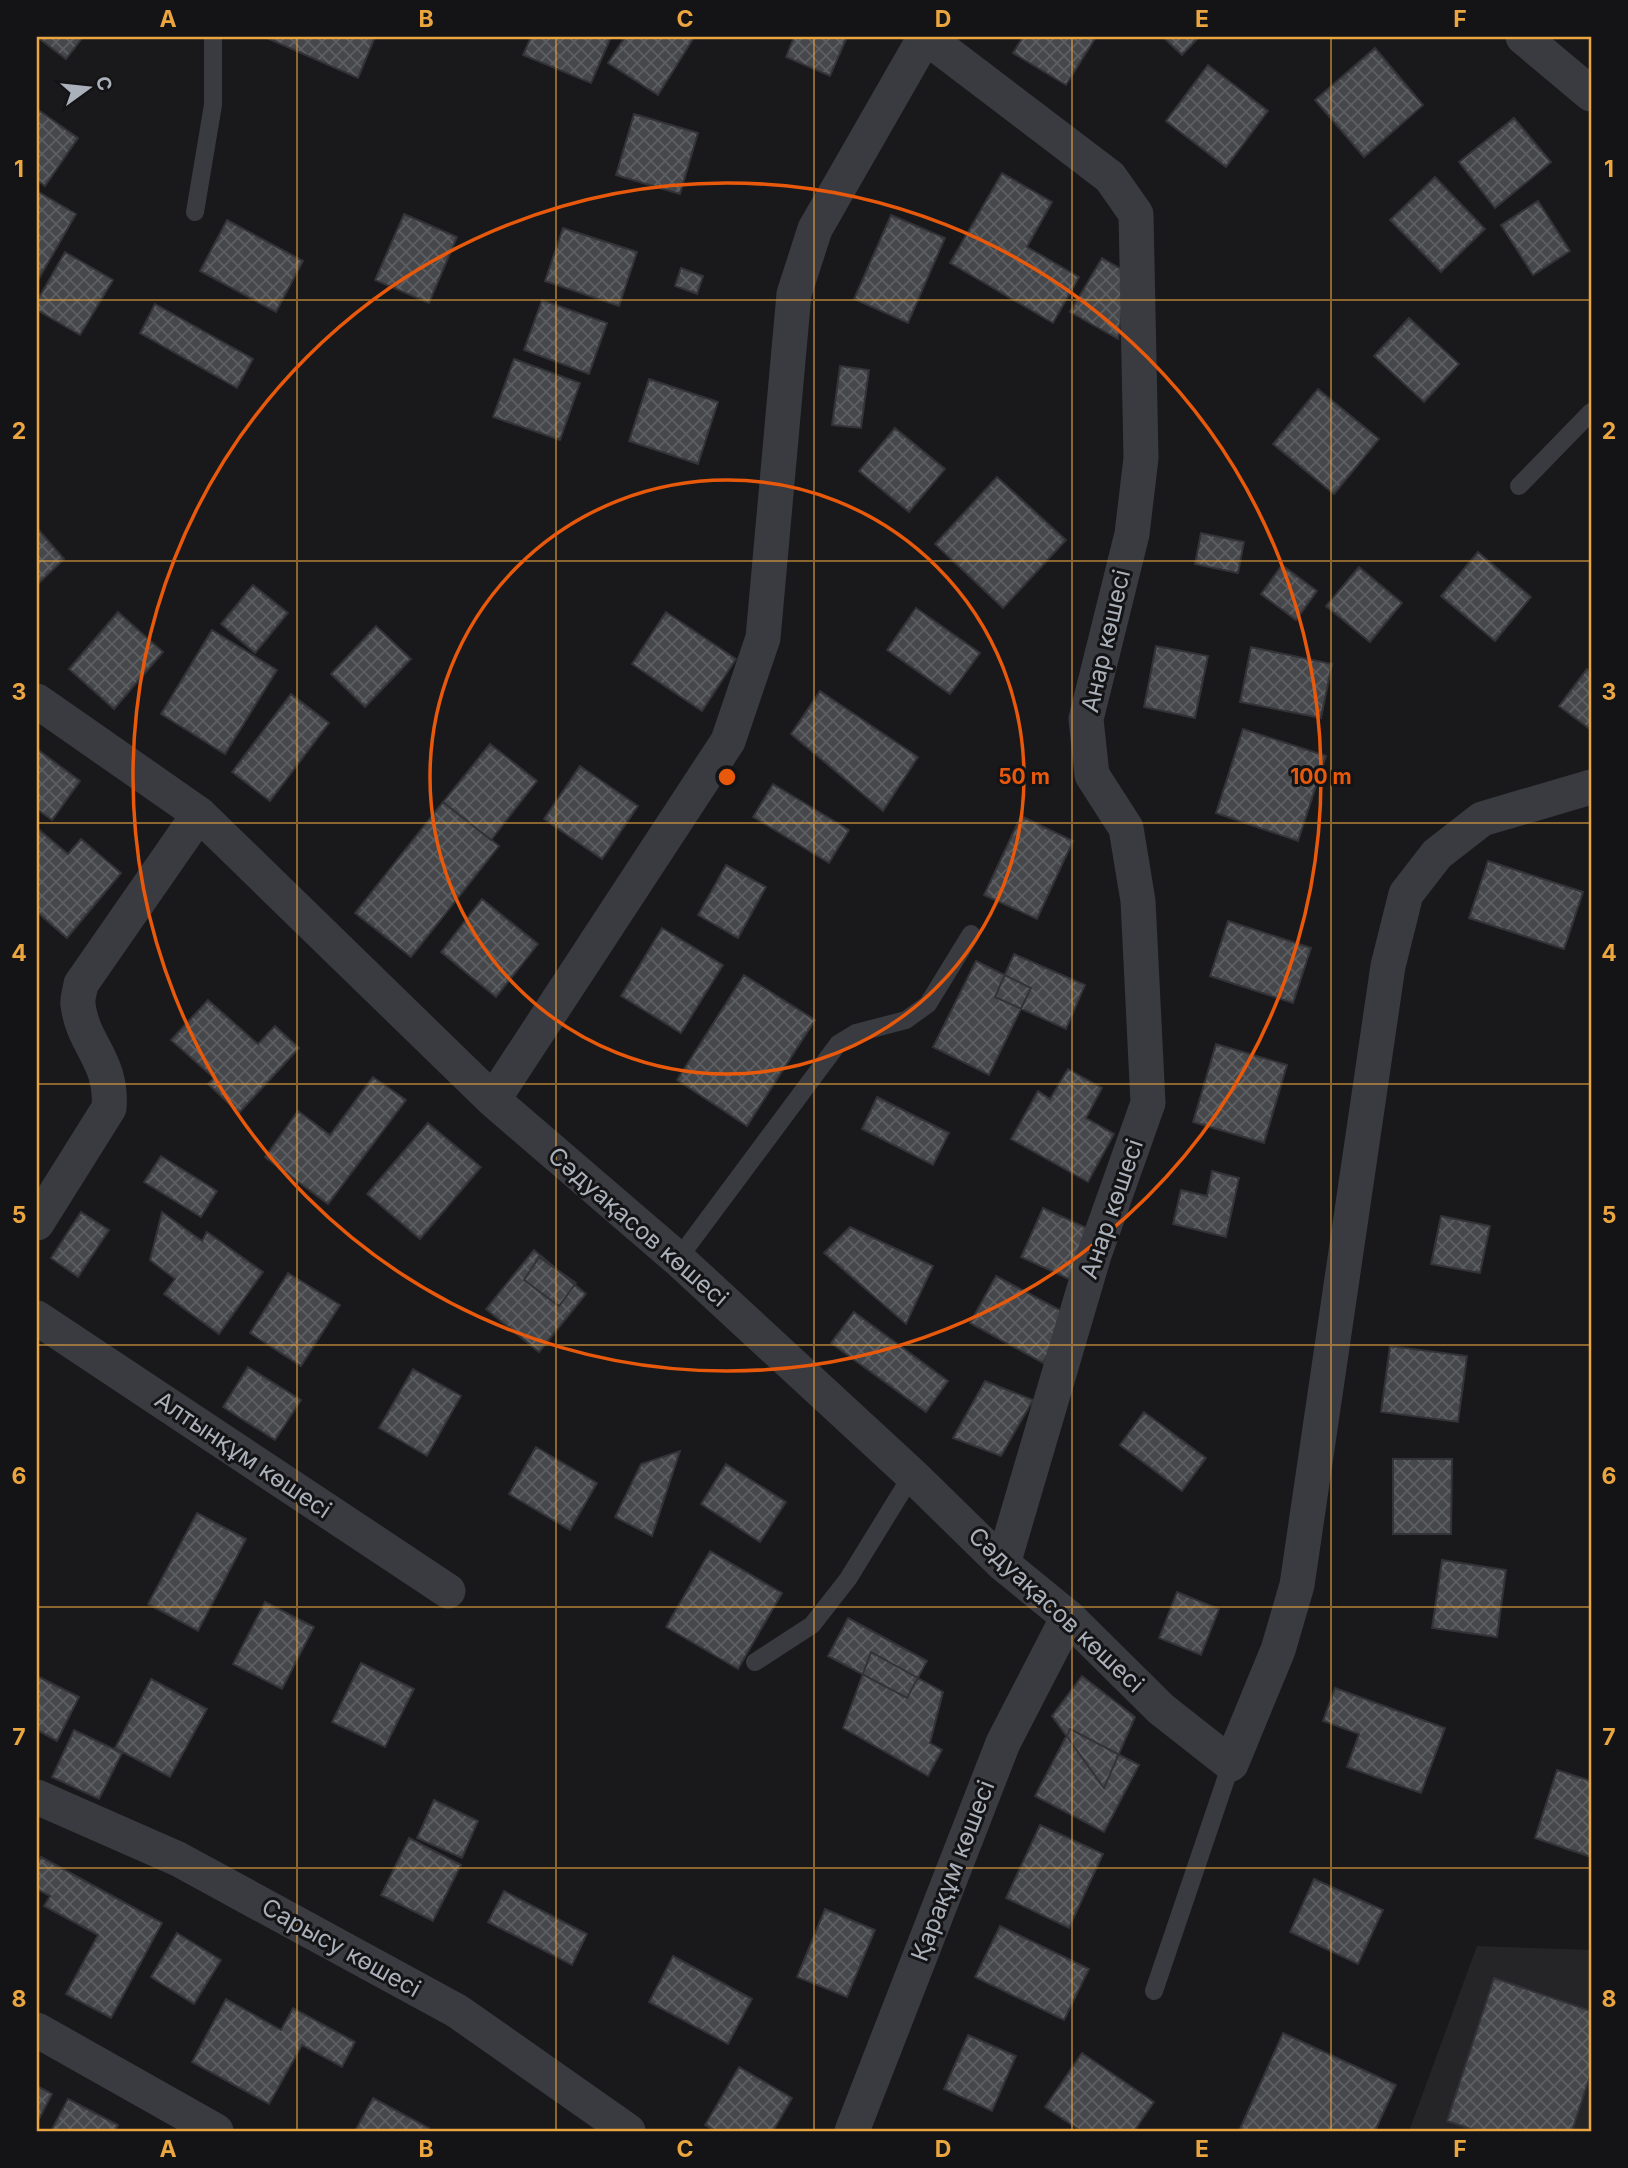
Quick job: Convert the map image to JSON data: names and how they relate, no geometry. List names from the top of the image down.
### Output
{
  "streets": {
    "street": [
      "Анар көшесі",
      "Сәдуақасов көшесі",
      "Алтынқұм көшесі",
      "Қарақұм көшесі",
      "Сарысу көшесі"
    ]
  },
  "crossings": [
    ["Анар көшесі", "Сәдуақасов көшесі"],
    ["Сәдуақасов көшесі", "Қарақұм көшесі"]
  ],
  "north": "right",
  "grid": {
    "columns": [
      "A",
      "B",
      "C",
      "D",
      "E",
      "F"
    ],
    "rows": [
      "1",
      "2",
      "3",
      "4",
      "5",
      "6",
      "7",
      "8"
    ]
  },
  "rings": ["50 m", "100 m"]
}
